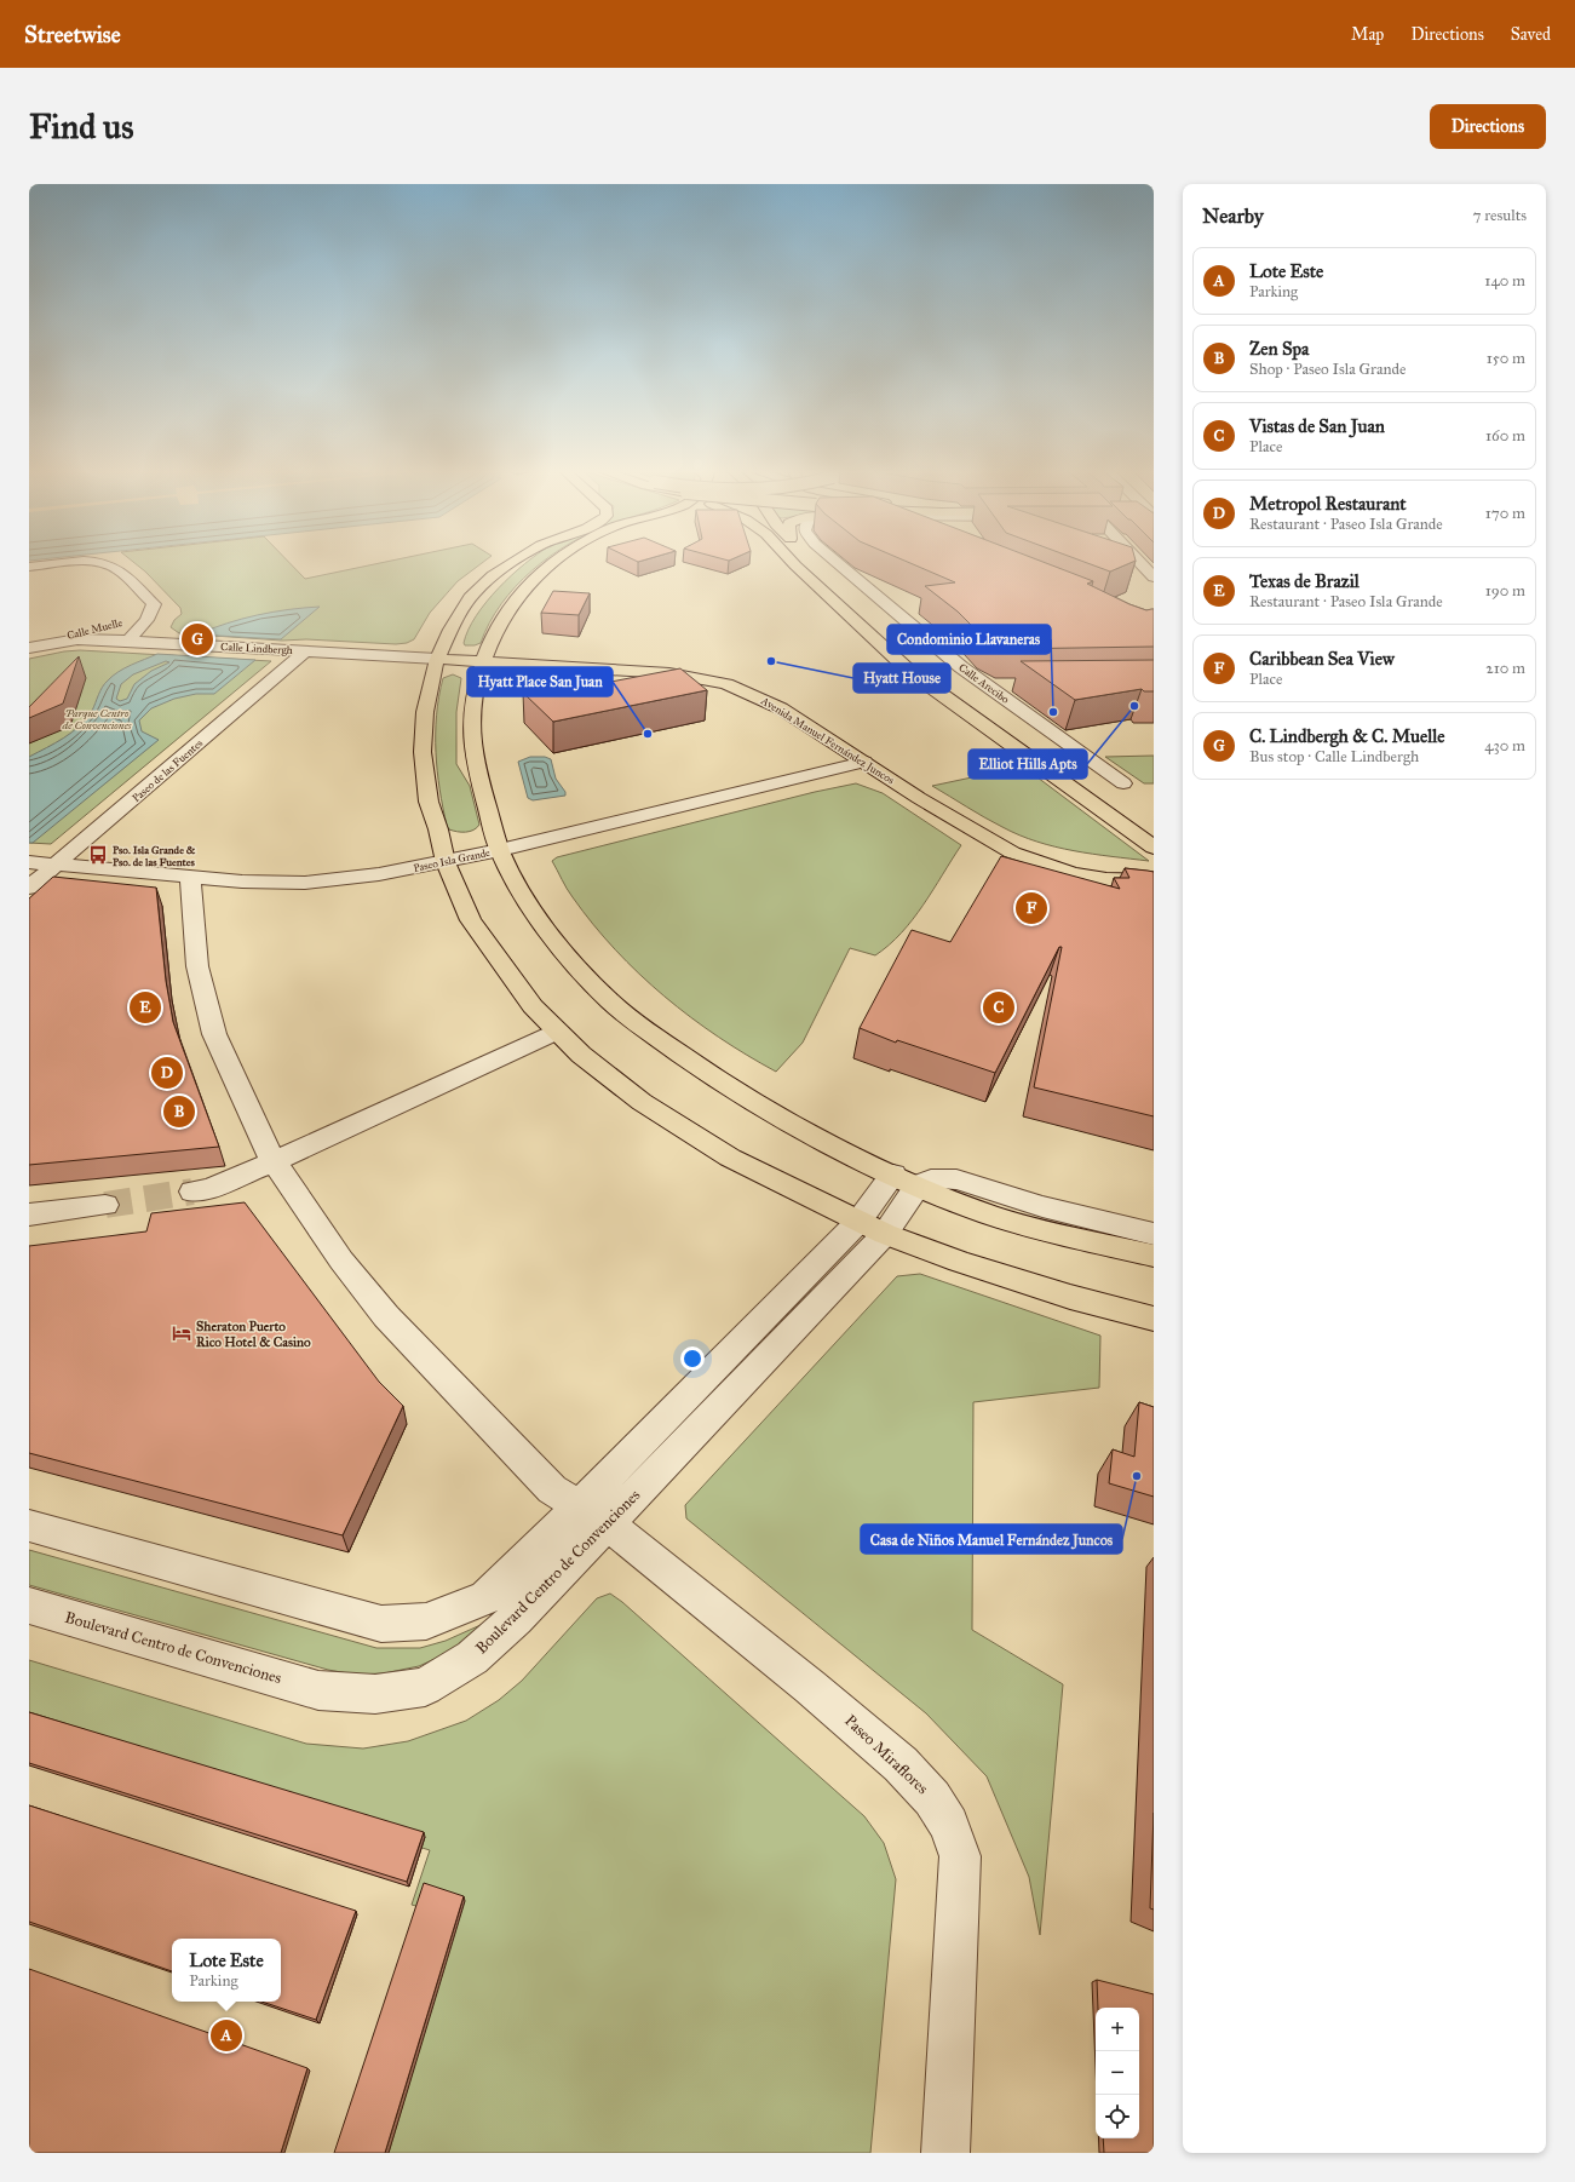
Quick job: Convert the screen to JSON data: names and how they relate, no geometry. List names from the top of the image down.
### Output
{
  "streets": {
    "main road": ["Calle Lindbergh", "Avenida Manuel Fernández Juncos"],
    "street": [
      "Calle Muelle",
      "Calle Arecibo",
      "Paseo de las Fuentes",
      "Paseo Isla Grande",
      "Boulevard Centro de Convenciones",
      "Paseo Miraflores"
    ]
  },
  "crossings": [
    ["Calle Muelle", "Calle Lindbergh"],
    ["Calle Lindbergh", "Avenida Manuel Fernández Juncos"],
    ["Calle Lindbergh", "Paseo de las Fuentes"],
    ["Avenida Manuel Fernández Juncos", "Paseo Isla Grande"],
    ["Paseo de las Fuentes", "Paseo Isla Grande"],
    ["Paseo Isla Grande", "Paseo Miraflores"],
    ["Boulevard Centro de Convenciones", "Paseo Miraflores"]
  ],
  "parks": ["Parque Centro de Convenciones"],
  "places": {
    "other": [
      "Hyatt House",
      "Elliot Hills Apts",
      "Condominio Llavaneras",
      "Hyatt Place San Juan",
      "Casa de Niños Manuel Fernández Juncos"
    ],
    "bus stop": ["Pso. Isla Grande & Pso. de las Fuentes"],
    "hotel": ["Sheraton Puerto Rico Hotel & Casino"]
  },
  "page": {
    "header": "Streetwise",
    "nav": ["Map", "Directions", "Saved"],
    "buttons": "Directions",
    "title": "Find us",
    "heading": ["Nearby", "7 results"],
    "list": [
      {
        "mark": "A",
        "name": "Lote Este",
        "note": "Parking",
        "value": "140 m"
      },
      {
        "mark": "B",
        "name": "Zen Spa",
        "note": "Shop · Paseo Isla Grande",
        "value": "150 m"
      },
      {
        "mark": "C",
        "name": "Vistas de San Juan",
        "note": "Place",
        "value": "160 m"
      },
      {
        "mark": "D",
        "name": "Metropol Restaurant",
        "note": "Restaurant · Paseo Isla Grande",
        "value": "170 m"
      },
      {
        "mark": "E",
        "name": "Texas de Brazil",
        "note": "Restaurant · Paseo Isla Grande",
        "value": "190 m"
      },
      {
        "mark": "F",
        "name": "Caribbean Sea View",
        "note": "Place",
        "value": "210 m"
      },
      {
        "mark": "G",
        "name": "C. Lindbergh & C. Muelle",
        "note": "Bus stop · Calle Lindbergh",
        "value": "430 m"
      }
    ],
    "pins": [
      "G",
      "F",
      "C",
      "E",
      "D",
      "B",
      "A"
    ],
    "popup": ["Lote Este", "Parking"],
    "map_buttons": ["+", "−"]
  }
}
